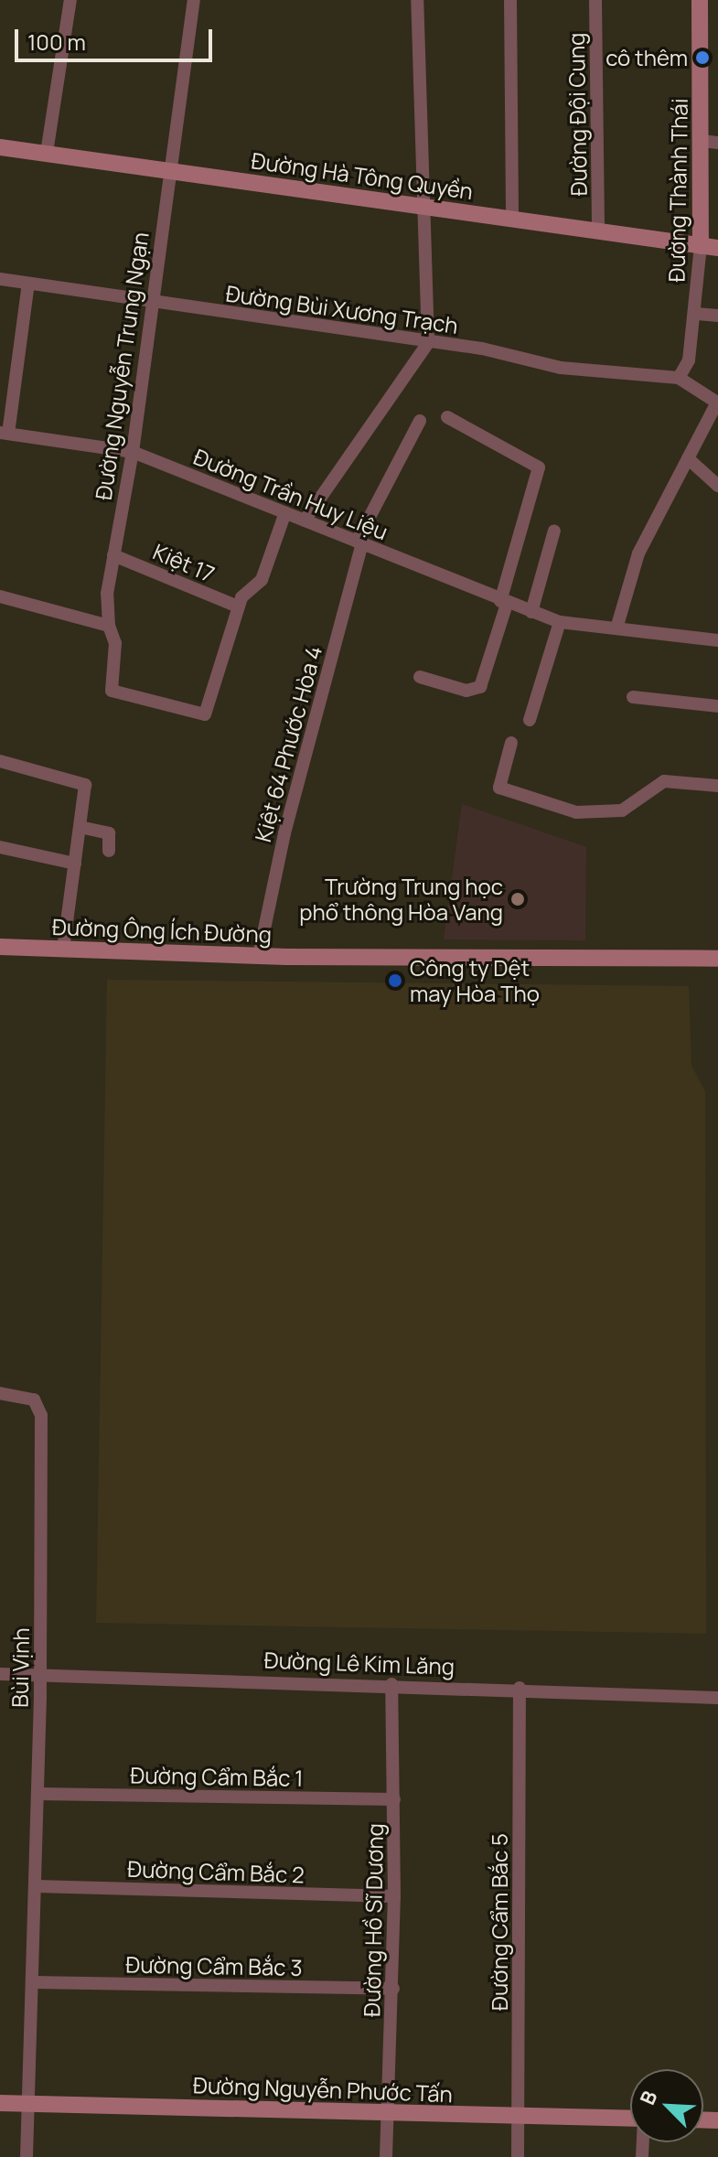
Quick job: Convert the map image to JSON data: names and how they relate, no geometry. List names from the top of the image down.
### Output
{
  "streets": {
    "street": [
      "Đường Đội Cung",
      "Đường Hà Tông Quyền",
      "Đường Thành Thái",
      "Đường Bùi Xương Trạch",
      "Đường Nguyễn Trung Ngạn",
      "Đường Trần Huy Liệu",
      "Kiệt 17",
      "Kiệt 64 Phước Hòa 4",
      "Đường Ông Ích Đường",
      "Đường Lê Kim Lăng",
      "Bùi Vịnh",
      "Đường Cẩm Bắc 1",
      "Đường Cẩm Bắc 2",
      "Đường Hồ Sĩ Dương",
      "Đường Cẩm Bắc 5",
      "Đường Cẩm Bắc 3",
      "Đường Nguyễn Phước Tấn"
    ]
  },
  "crossings": [
    ["Đường Đội Cung", "Đường Hà Tông Quyền"],
    ["Đường Hà Tông Quyền", "Đường Thành Thái"],
    ["Đường Hà Tông Quyền", "Đường Nguyễn Trung Ngạn"],
    ["Đường Thành Thái", "Đường Bùi Xương Trạch"],
    ["Đường Bùi Xương Trạch", "Đường Nguyễn Trung Ngạn"],
    ["Đường Nguyễn Trung Ngạn", "Đường Trần Huy Liệu"],
    ["Đường Nguyễn Trung Ngạn", "Kiệt 17"],
    ["Đường Trần Huy Liệu", "Kiệt 64 Phước Hòa 4"],
    ["Kiệt 64 Phước Hòa 4", "Đường Ông Ích Đường"],
    ["Đường Lê Kim Lăng", "Bùi Vịnh"],
    ["Đường Lê Kim Lăng", "Đường Hồ Sĩ Dương"],
    ["Đường Lê Kim Lăng", "Đường Cẩm Bắc 5"],
    ["Bùi Vịnh", "Đường Cẩm Bắc 1"],
    ["Bùi Vịnh", "Đường Cẩm Bắc 2"],
    ["Bùi Vịnh", "Đường Cẩm Bắc 3"],
    ["Bùi Vịnh", "Đường Nguyễn Phước Tấn"],
    ["Đường Cẩm Bắc 1", "Đường Hồ Sĩ Dương"],
    ["Đường Cẩm Bắc 2", "Đường Hồ Sĩ Dương"],
    ["Đường Hồ Sĩ Dương", "Đường Cẩm Bắc 3"],
    ["Đường Hồ Sĩ Dương", "Đường Nguyễn Phước Tấn"],
    ["Đường Cẩm Bắc 5", "Đường Nguyễn Phước Tấn"]
  ],
  "places": ["cô thêm", "Trường Trung học phổ thông Hòa Vang", "Công ty Dệt may Hòa Thọ"],
  "scale_bar": "100 m",
  "north": "top left"
}
